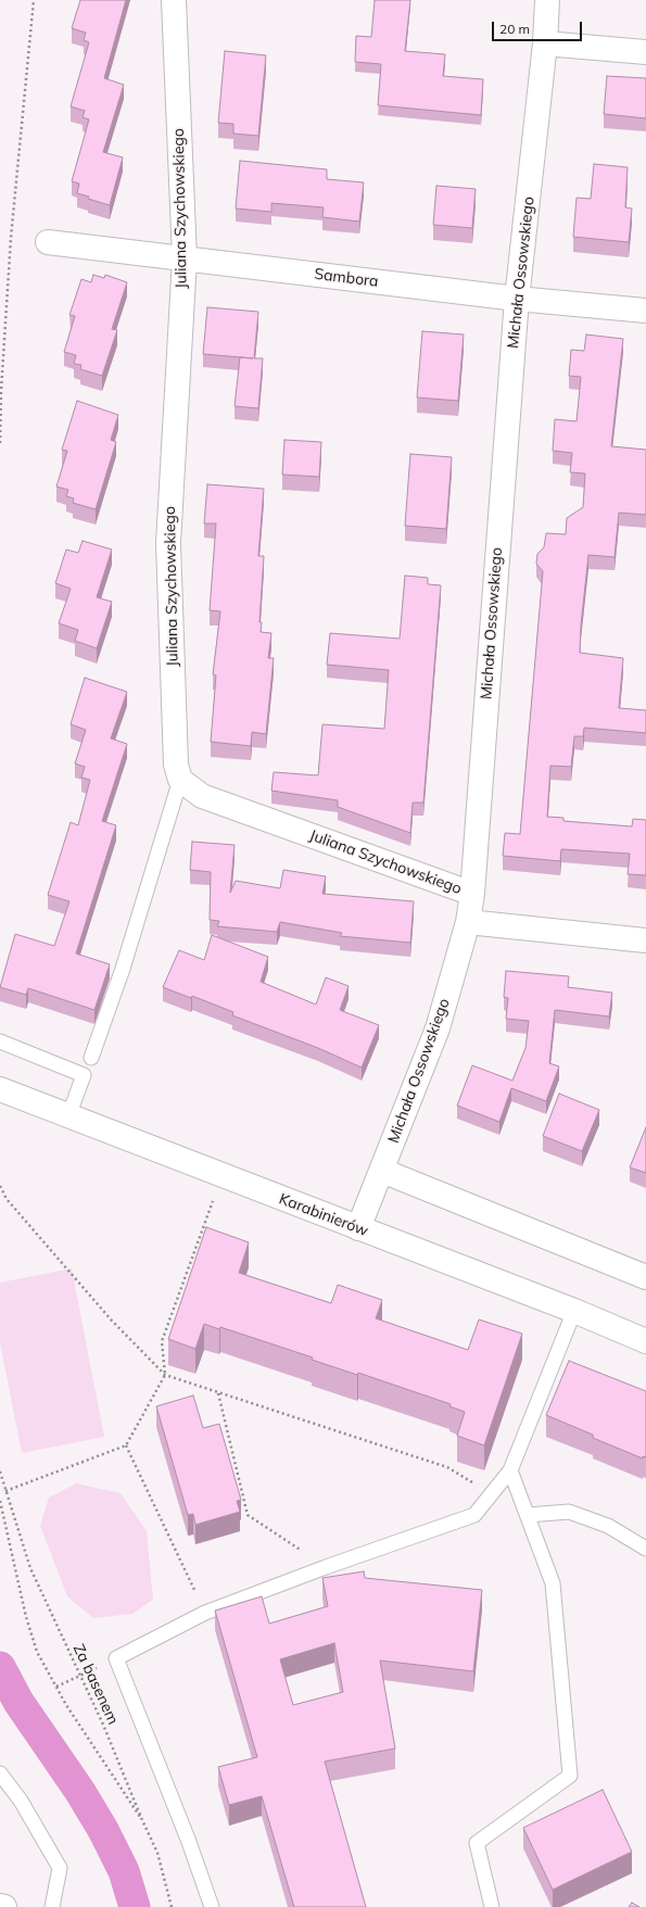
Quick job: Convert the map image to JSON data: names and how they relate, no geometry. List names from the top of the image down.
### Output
{
  "streets": {
    "street": [
      "Juliana Szychowskiego",
      "Michała Ossowskiego",
      "Sambora",
      "Karabinierów"
    ],
    "path": ["Za basenem"]
  },
  "crossings": [
    ["Juliana Szychowskiego", "Michała Ossowskiego"],
    ["Juliana Szychowskiego", "Sambora"],
    ["Michała Ossowskiego", "Sambora"],
    ["Michała Ossowskiego", "Karabinierów"]
  ],
  "scale_bar": "20 m"
}
